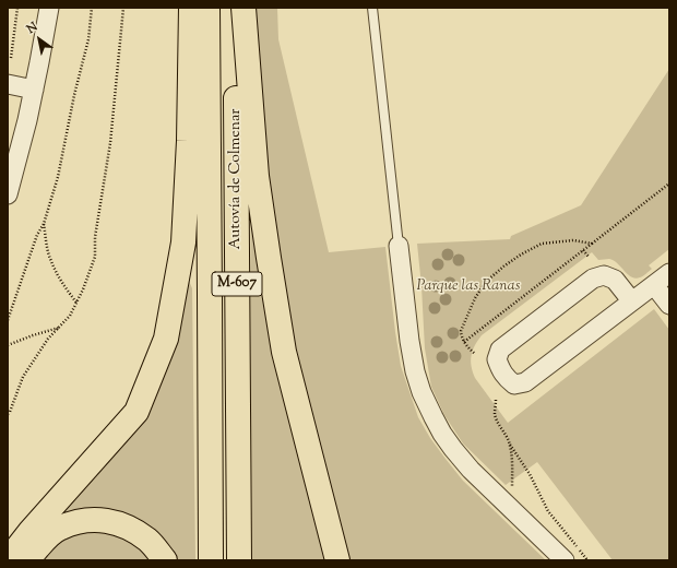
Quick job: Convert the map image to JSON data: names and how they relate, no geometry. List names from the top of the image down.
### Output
{
  "streets": {
    "highway": ["Autovía de Colmenar", "M-607"]
  },
  "parks": ["Parque las Ranas"],
  "north": "top left"
}
